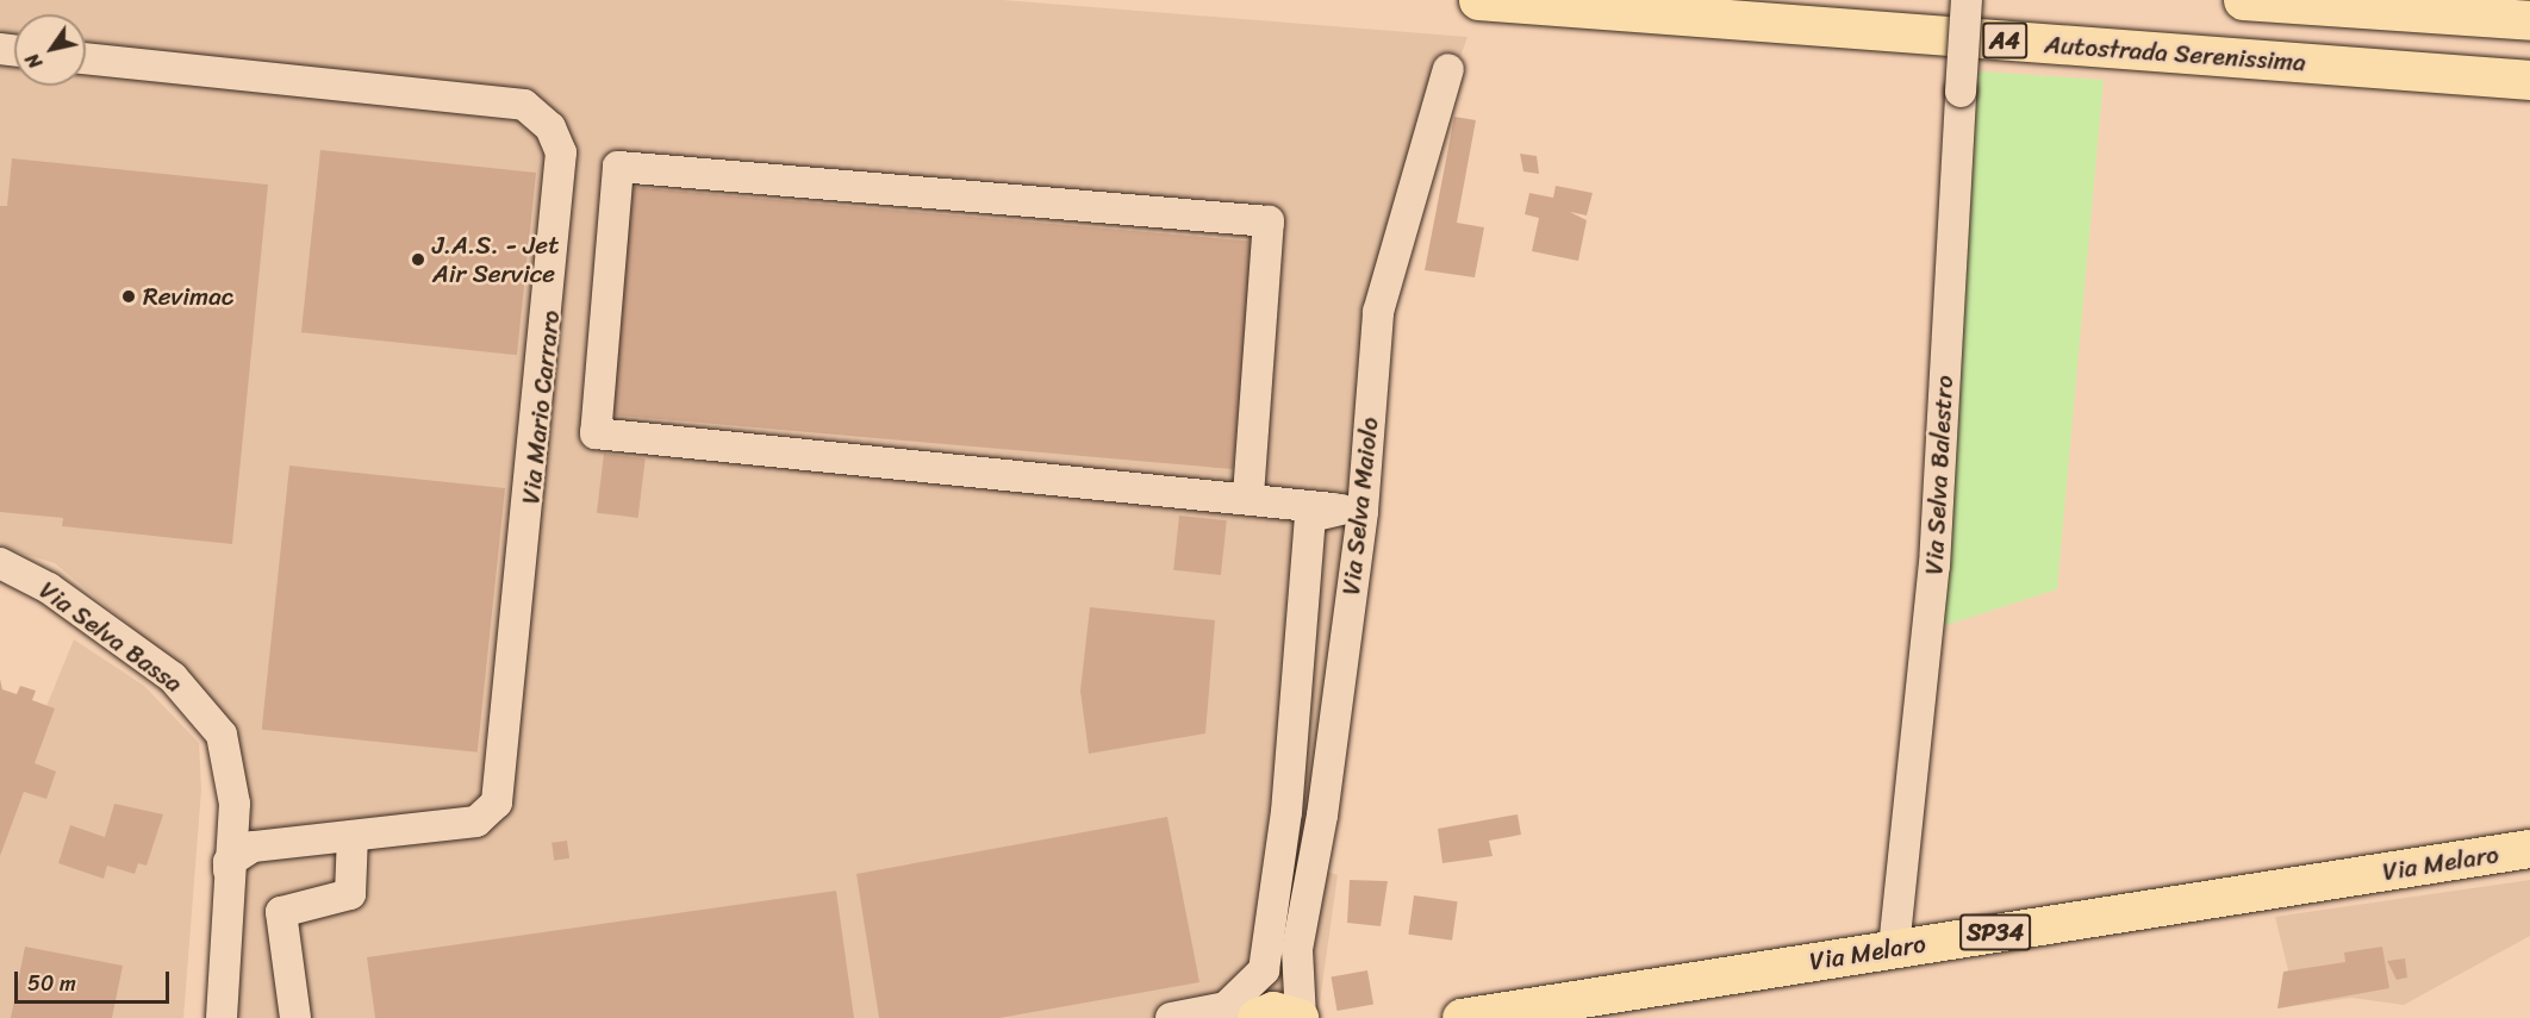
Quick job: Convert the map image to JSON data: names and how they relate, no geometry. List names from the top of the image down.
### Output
{
  "streets": {
    "highway": ["A4", "Autostrada Serenissima"],
    "main road": ["Via Melaro", "SP34"],
    "street": [
      "Via Mario Carraro",
      "Via Selva Balestro",
      "Via Selva Maiolo",
      "Via Selva Bassa"
    ]
  },
  "crossings": [
    ["Via Mario Carraro", "Via Selva Bassa"],
    ["Via Selva Balestro", "Via Melaro"]
  ],
  "places": ["J.A.S. - Jet Air Service", "Revimac"],
  "scale_bar": "50 m",
  "north": "bottom left"
}
